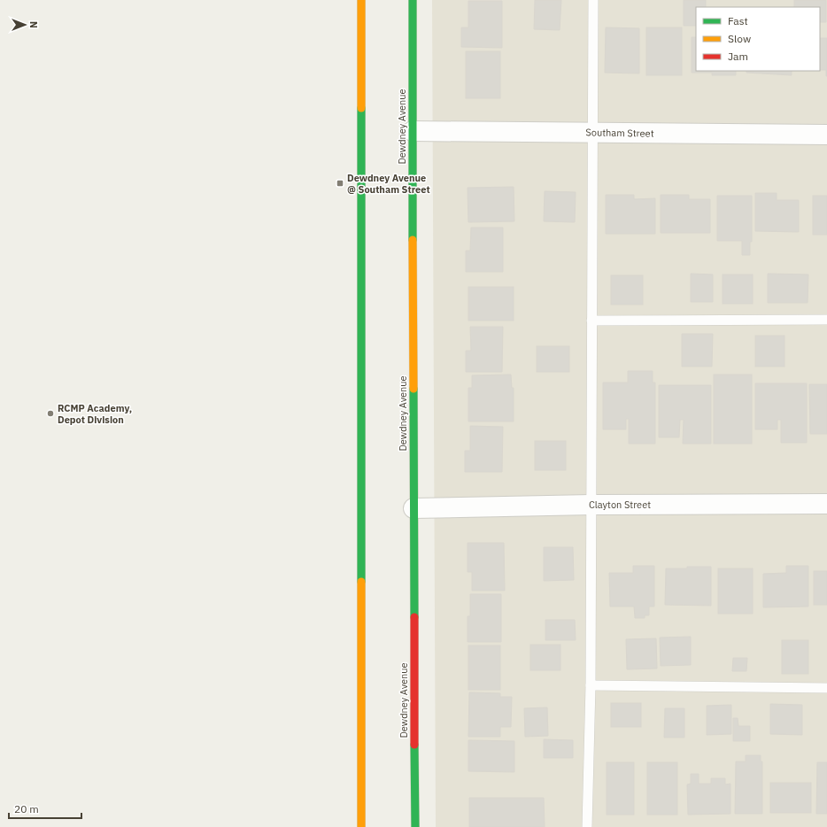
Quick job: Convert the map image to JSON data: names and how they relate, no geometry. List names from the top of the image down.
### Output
{
  "streets": {
    "main road": ["Dewdney Avenue"],
    "street": ["Southam Street", "Clayton Street"]
  },
  "crossings": [
    ["Dewdney Avenue", "Southam Street"],
    ["Dewdney Avenue", "Clayton Street"]
  ],
  "places": {
    "transit": ["Dewdney Avenue @ Southam Street"],
    "other": ["RCMP Academy, Depot Division"]
  },
  "legend": ["Fast", "Slow", "Jam"],
  "scale_bar": "20 m",
  "north": "right"
}
